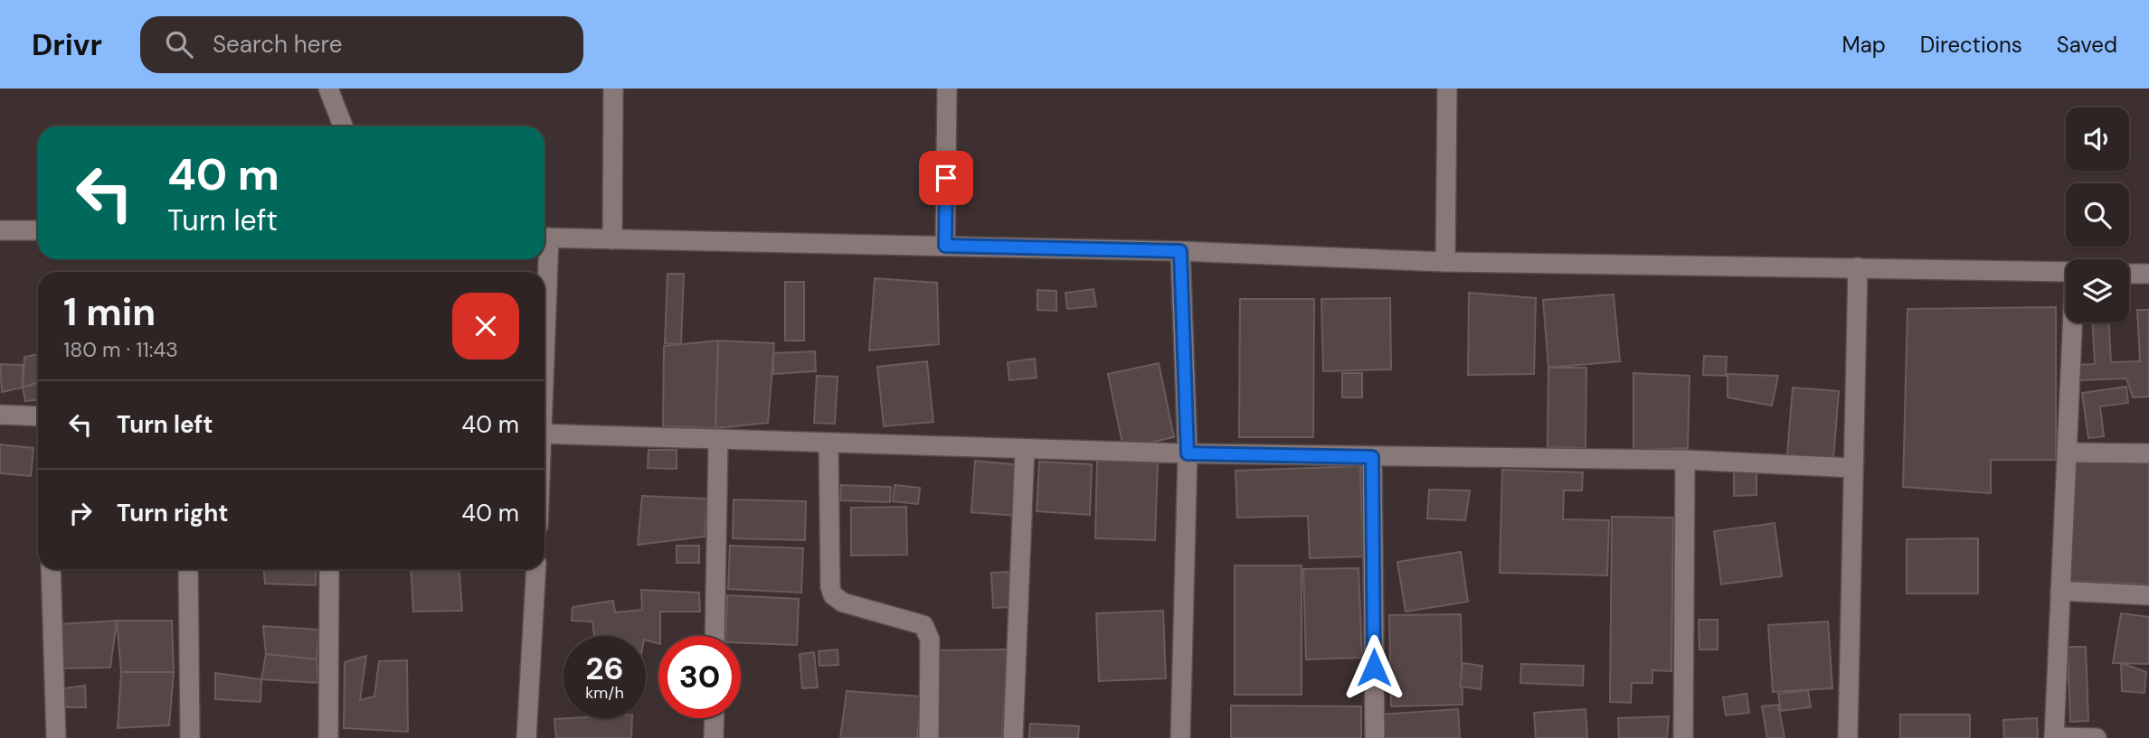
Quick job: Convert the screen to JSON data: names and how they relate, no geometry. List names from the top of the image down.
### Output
{
  "page": {
    "header": "Drivr",
    "search": "Search here",
    "nav": ["Map", "Directions", "Saved"],
    "turn": ["40 m", "Turn left"],
    "heading": ["1 min", "180 m · 11:43"],
    "list": [
      {
        "name": "Turn left",
        "value": "40 m"
      },
      {
        "name": "Turn right",
        "value": "40 m"
      }
    ],
    "speed": "26 km/h",
    "limit": "30"
  }
}
